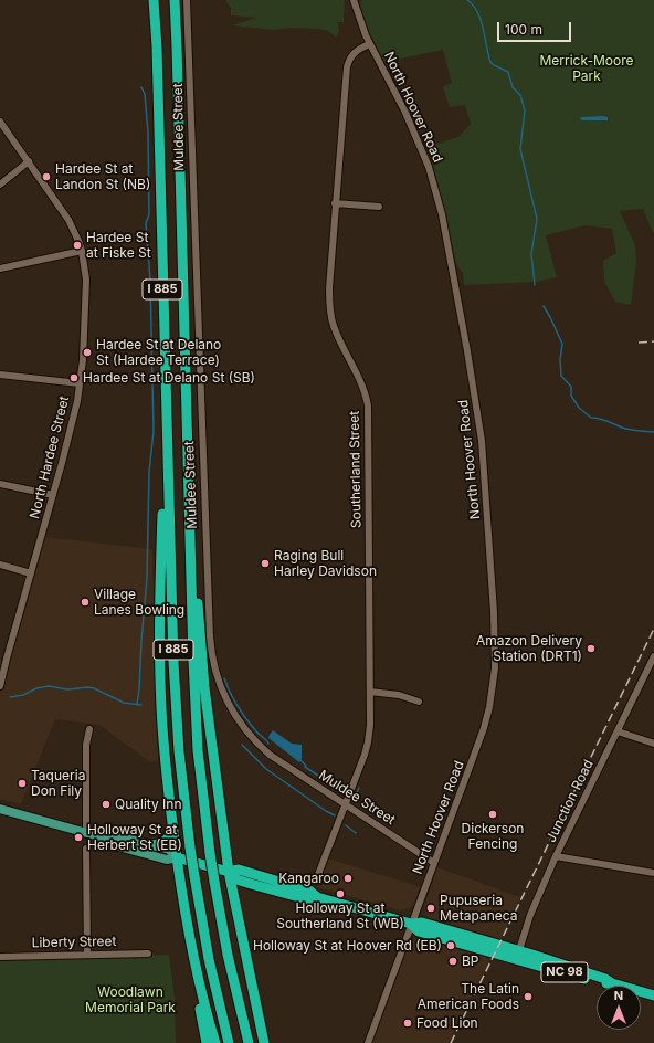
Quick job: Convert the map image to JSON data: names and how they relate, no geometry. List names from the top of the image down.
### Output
{
  "streets": {
    "highway": ["I 885", "NC 98"],
    "street": [
      "North Hoover Road",
      "Muldee Street",
      "North Hardee Street",
      "Southerland Street",
      "Junction Road",
      "Liberty Street"
    ]
  },
  "crossings": [
    ["North Hoover Road", "Muldee Street"],
    ["North Hoover Road", "Southerland Street"],
    ["North Hoover Road", "NC 98"],
    ["Muldee Street", "Southerland Street"],
    ["Junction Road", "NC 98"]
  ],
  "parks": ["Merrick-Moore Park", "Woodlawn Memorial Park"],
  "places": [
    "Hardee St at Landon St (NB)",
    "Hardee St at Fiske St",
    "Hardee St at Delano St (Hardee Terrace)",
    "Hardee St at Delano St (SB)",
    "Raging Bull Harley Davidson",
    "Village Lanes Bowling",
    "Amazon Delivery Station (DRT1)",
    "Taqueria Don Fily",
    "Quality Inn",
    "Dickerson Fencing",
    "Holloway St at Herbert St (EB)",
    "Kangaroo",
    "Holloway St at Southerland St (WB)",
    "Pupuseria Metapaneca",
    "Holloway St at Hoover Rd (EB)",
    "BP",
    "The Latin American Foods",
    "Food Lion"
  ],
  "scale_bar": "100 m",
  "north": "top"
}
